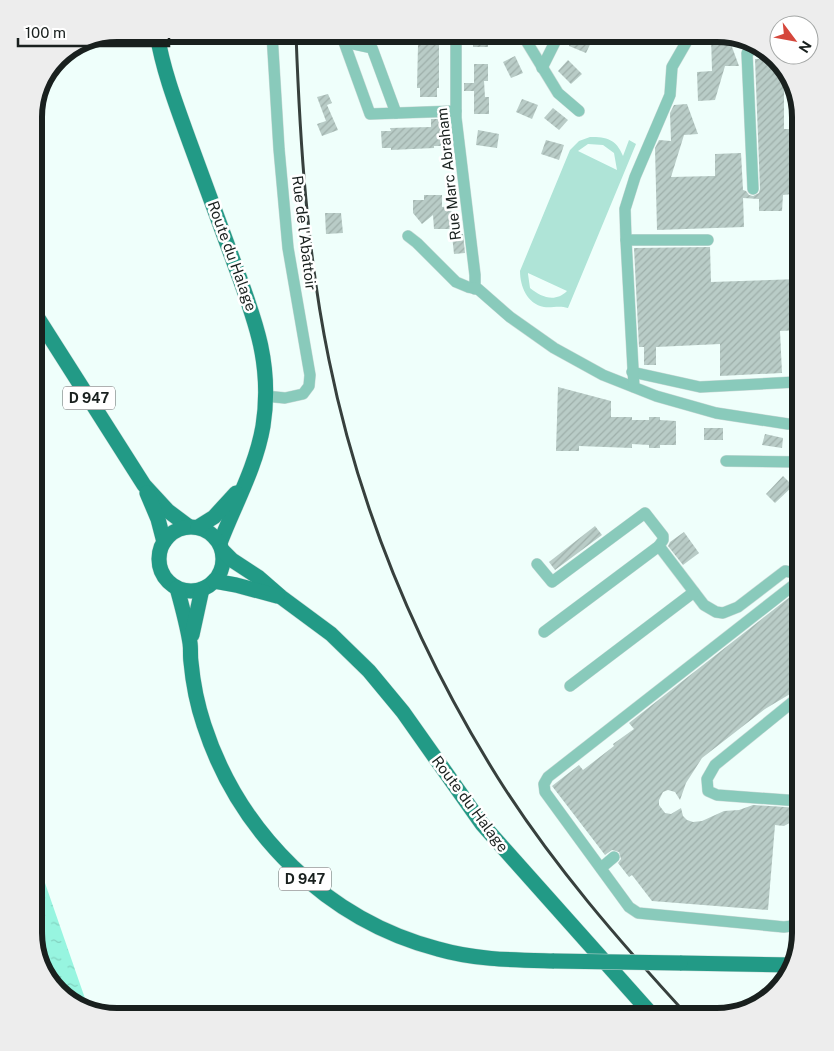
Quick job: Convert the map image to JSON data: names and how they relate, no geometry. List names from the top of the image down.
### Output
{
  "streets": {
    "main road": ["Route du Halage", "D 947"],
    "street": ["Rue Marc Abraham", "Rue de l'Abattoir"]
  },
  "crossings": [
    ["Rue de l'Abattoir", "Route du Halage"],
    ["Route du Halage", "D 947"]
  ],
  "scale_bar": "100 m",
  "north": "bottom right"
}
